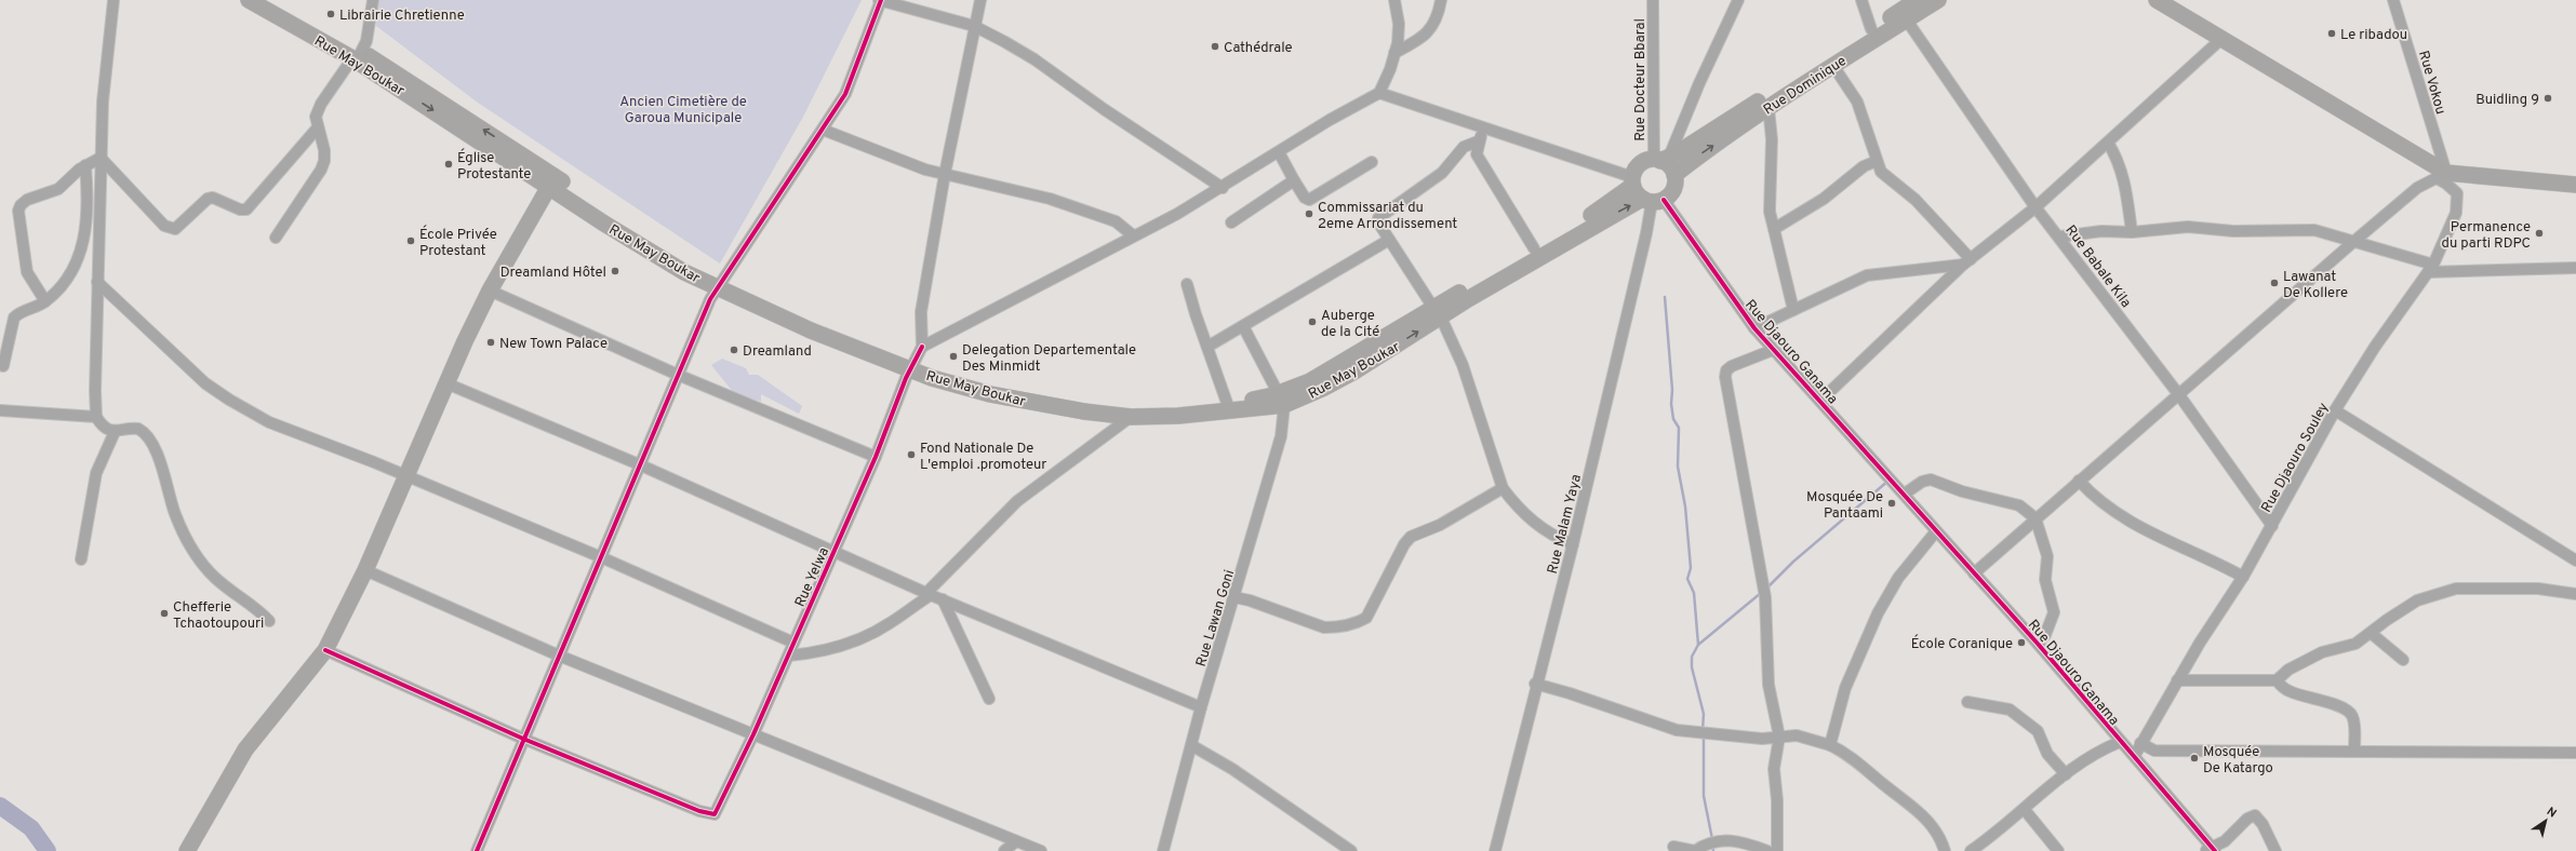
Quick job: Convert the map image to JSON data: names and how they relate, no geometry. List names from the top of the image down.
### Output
{
  "streets": {
    "main road": ["Rue May Boukar", "Rue Dominique"],
    "street": [
      "Rue Docteur Bbaral",
      "Rue Vokou",
      "Rue Babale Kila",
      "Rue Djaouro Ganama",
      "Rue Djaouro Souley",
      "Rue Malam Yaya",
      "Rue Yelwa",
      "Rue Lawan Goni"
    ]
  },
  "crossings": [
    ["Rue May Boukar", "Rue Dominique"],
    ["Rue May Boukar", "Rue Djaouro Ganama"],
    ["Rue May Boukar", "Rue Malam Yaya"],
    ["Rue May Boukar", "Rue Yelwa"],
    ["Rue May Boukar", "Rue Lawan Goni"],
    ["Rue Docteur Bbaral", "Rue Dominique"],
    ["Rue Vokou", "Rue Djaouro Souley"],
    ["Rue Dominique", "Rue Babale Kila"],
    ["Rue Dominique", "Rue Djaouro Ganama"],
    ["Rue Dominique", "Rue Malam Yaya"],
    ["Rue Babale Kila", "Rue Djaouro Souley"],
    ["Rue Djaouro Ganama", "Rue Djaouro Souley"],
    ["Rue Djaouro Ganama", "Rue Malam Yaya"]
  ],
  "parks": ["Ancien Cimetière de Garoua Municipale"],
  "places": [
    "Librairie Chretienne",
    "Le ribadou",
    "Cathédrale",
    "Buidling 9",
    "Église Protestante",
    "Commissariat du 2eme Arrondissement",
    "Permanence du parti RDPC",
    "École Privée Protestant",
    "Dreamland Hôtel",
    "Lawanat De Kollere",
    "Auberge de la Cité",
    "New Town Palace",
    "Dreamland",
    "Delegation Departementale Des Minmidt",
    "Fond Nationale De L'emploi .promoteur",
    "Mosquée De Pantaami",
    "Chefferie Tchaotoupouri",
    "École Coranique",
    "Mosquée De Katargo"
  ],
  "north": "top right"
}
